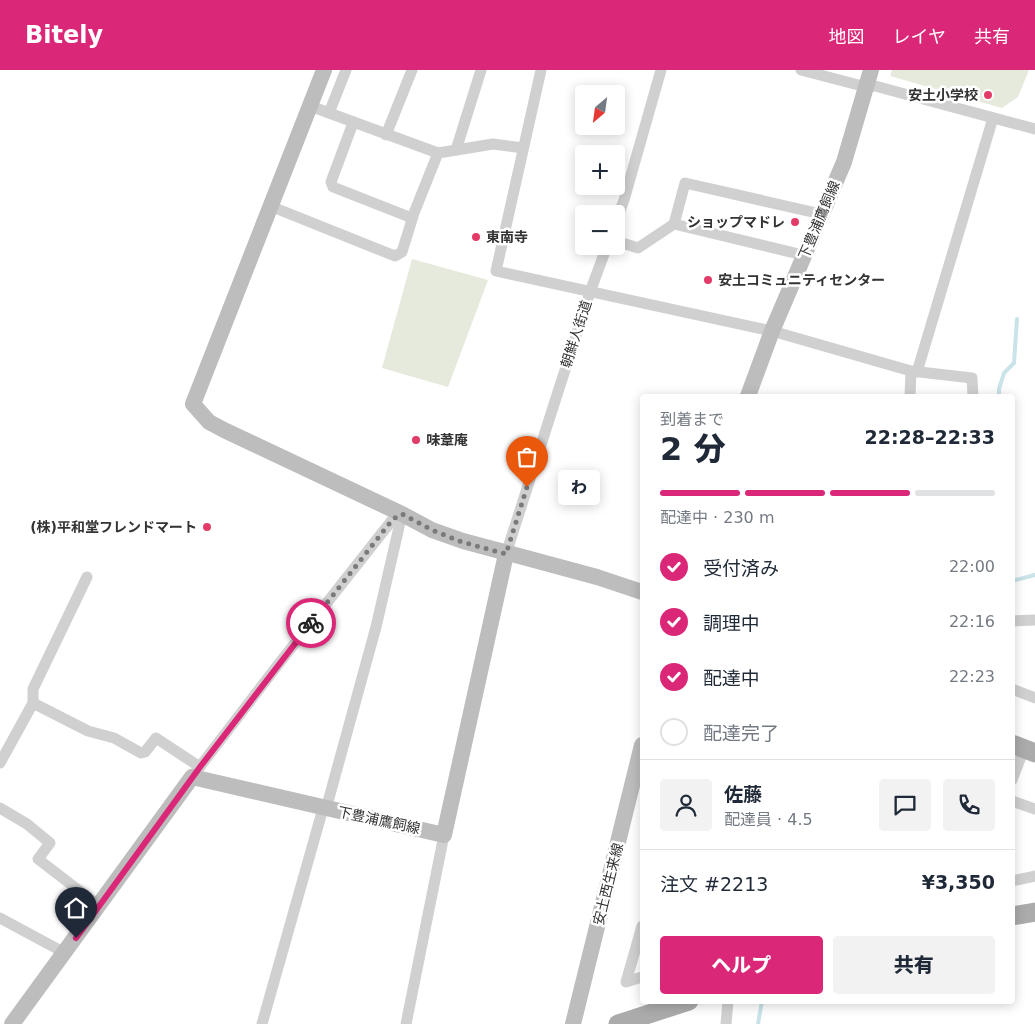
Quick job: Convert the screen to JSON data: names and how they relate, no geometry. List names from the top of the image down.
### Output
{
  "streets": {
    "main road": ["下豊浦鷹飼線", "安土西生来線"],
    "street": ["朝鮮人街道"]
  },
  "crossings": [
    ["下豊浦鷹飼線", "朝鮮人街道"]
  ],
  "places": [
    "安土小学校",
    "ショップマドレ",
    "東南寺",
    "安土コミュニティセンター",
    "味葦庵",
    "わ",
    "(株)平和堂フレンドマート"
  ],
  "north": "bottom left",
  "page": {
    "header": "Bitely",
    "nav": ["地図", "レイヤ", "共有"],
    "map_buttons": ["+", "−"],
    "heading": ["2 分", "到着まで", "22:28–22:33"],
    "panel": [
      "佐藤",
      "配達員 · 4.5",
      "注文 #2213",
      "¥3,350"
    ],
    "bubble": "わ",
    "bar": "配達中 · 230 m",
    "list": [
      ["受付済み", "22:00"],
      ["調理中", "22:16"],
      ["配達中", "22:23"],
      "配達完了"
    ],
    "buttons": ["ヘルプ", "共有"]
  }
}
